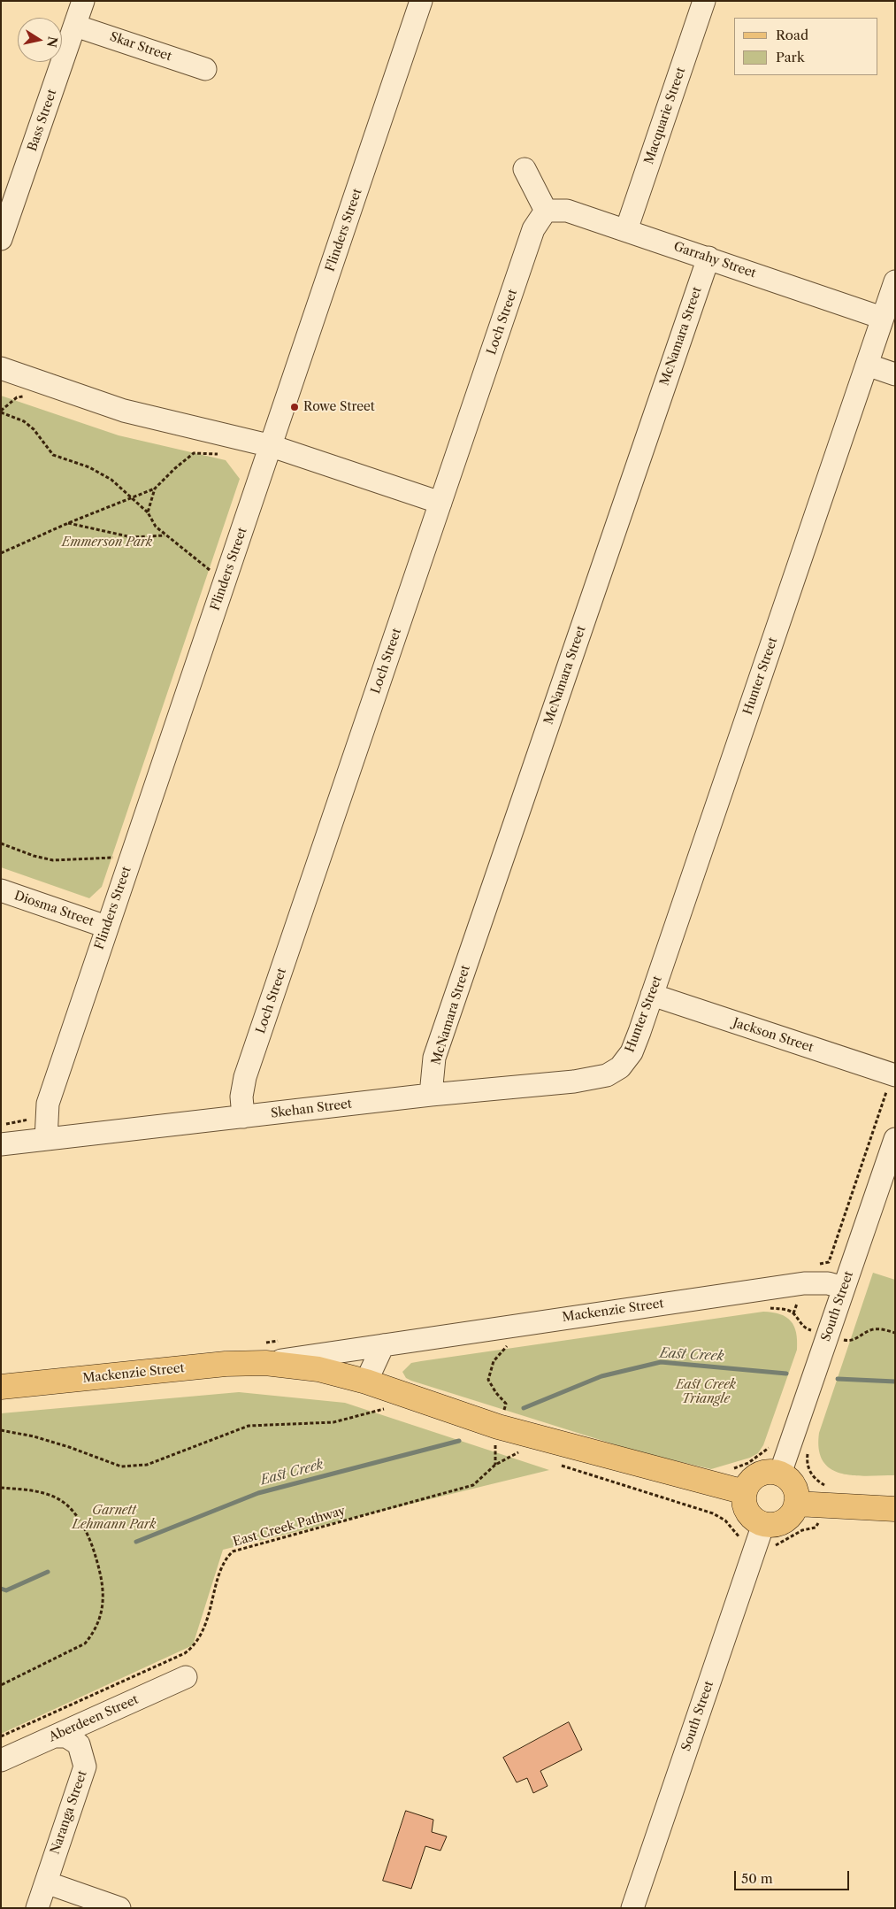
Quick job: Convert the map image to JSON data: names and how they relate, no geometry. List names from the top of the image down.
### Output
{
  "streets": {
    "main road": ["Mackenzie Street"],
    "street": [
      "Skar Street",
      "Macquarie Street",
      "Bass Street",
      "Flinders Street",
      "Garrahy Street",
      "Loch Street",
      "McNamara Street",
      "Hunter Street",
      "Diosma Street",
      "Jackson Street",
      "Skehan Street",
      "South Street",
      "Aberdeen Street",
      "Naranga Street"
    ],
    "path": ["East Creek Pathway"]
  },
  "crossings": [
    ["Skar Street", "Bass Street"],
    ["Macquarie Street", "Garrahy Street"],
    ["Flinders Street", "Diosma Street"],
    ["Flinders Street", "Skehan Street"],
    ["Garrahy Street", "Loch Street"],
    ["Garrahy Street", "McNamara Street"],
    ["Garrahy Street", "Hunter Street"],
    ["Loch Street", "Skehan Street"],
    ["McNamara Street", "Skehan Street"],
    ["Hunter Street", "Jackson Street"],
    ["Hunter Street", "Skehan Street"],
    ["South Street", "Mackenzie Street"],
    ["Aberdeen Street", "Naranga Street"]
  ],
  "water": ["East Creek"],
  "parks": ["Emmerson Park", "East Creek Triangle", "Garnett Lehmann Park"],
  "places": ["Rowe Street"],
  "legend": ["Road", "Park"],
  "scale_bar": "50 m",
  "north": "right"
}
